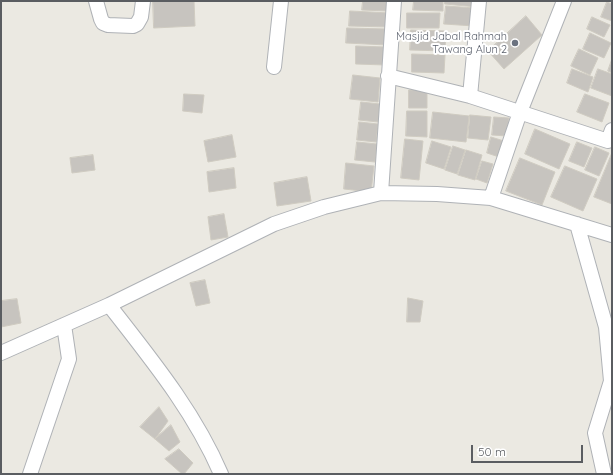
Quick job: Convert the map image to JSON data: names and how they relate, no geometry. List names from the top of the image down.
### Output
{
  "places": ["Masjid Jabal Rahmah Tawang Alun 2"],
  "scale_bar": "50 m"
}
